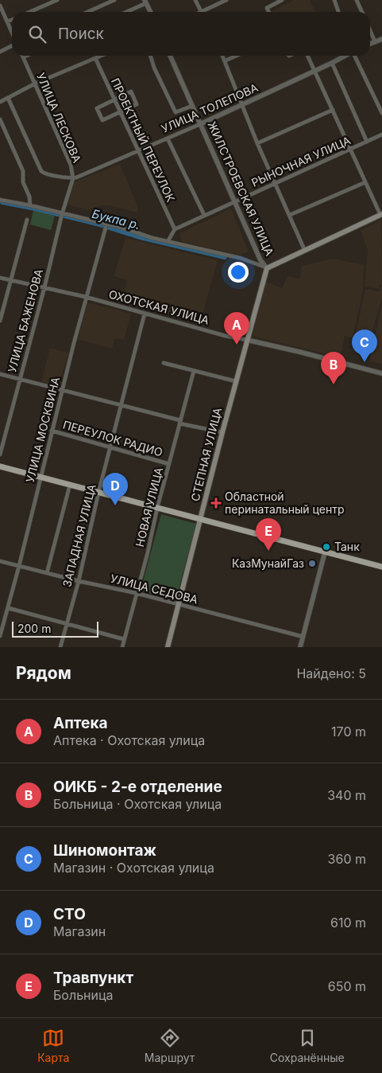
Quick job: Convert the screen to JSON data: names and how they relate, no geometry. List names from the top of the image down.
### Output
{
  "streets": {
    "main road": ["СТЕПНАЯ УЛИЦА"],
    "street": [
      "УЛИЦА ТОЛЕПОВА",
      "УЛИЦА ЛЕСКОВА",
      "ПРОЕКТНЫЙ ПЕРЕУЛОК",
      "РЫНОЧНАЯ УЛИЦА",
      "ЖИЛСТРОЕВСКАЯ УЛИЦА",
      "ОХОТСКАЯ УЛИЦА",
      "УЛИЦА БАЖЕНОВА",
      "УЛИЦА МОСКВИНА",
      "ПЕРЕУЛОК РАДИО",
      "НОВАЯ УЛИЦА",
      "ЗАПАДНАЯ УЛИЦА",
      "УЛИЦА СЕДОВА"
    ]
  },
  "crossings": [
    ["УЛИЦА ТОЛЕПОВА", "УЛИЦА ЛЕСКОВА"],
    ["УЛИЦА ТОЛЕПОВА", "ПРОЕКТНЫЙ ПЕРЕУЛОК"],
    ["УЛИЦА ТОЛЕПОВА", "ЖИЛСТРОЕВСКАЯ УЛИЦА"],
    ["УЛИЦА ЛЕСКОВА", "УЛИЦА БАЖЕНОВА"],
    ["ПРОЕКТНЫЙ ПЕРЕУЛОК", "РЫНОЧНАЯ УЛИЦА"],
    ["РЫНОЧНАЯ УЛИЦА", "ЖИЛСТРОЕВСКАЯ УЛИЦА"],
    ["ЖИЛСТРОЕВСКАЯ УЛИЦА", "СТЕПНАЯ УЛИЦА"],
    ["ОХОТСКАЯ УЛИЦА", "УЛИЦА БАЖЕНОВА"],
    ["ОХОТСКАЯ УЛИЦА", "УЛИЦА МОСКВИНА"],
    ["ОХОТСКАЯ УЛИЦА", "СТЕПНАЯ УЛИЦА"],
    ["ОХОТСКАЯ УЛИЦА", "ЗАПАДНАЯ УЛИЦА"],
    ["УЛИЦА МОСКВИНА", "ПЕРЕУЛОК РАДИО"],
    ["УЛИЦА МОСКВИНА", "УЛИЦА СЕДОВА"],
    ["ПЕРЕУЛОК РАДИО", "НОВАЯ УЛИЦА"],
    ["ПЕРЕУЛОК РАДИО", "ЗАПАДНАЯ УЛИЦА"],
    ["СТЕПНАЯ УЛИЦА", "УЛИЦА СЕДОВА"],
    ["НОВАЯ УЛИЦА", "УЛИЦА СЕДОВА"],
    ["ЗАПАДНАЯ УЛИЦА", "УЛИЦА СЕДОВА"]
  ],
  "water": ["Букпа р."],
  "places": {
    "health": ["Областной перинатальный центр"],
    "other": ["Танк", "КазМунайГаз"]
  },
  "scale_bar": "200 m",
  "page": {
    "search": "Поиск",
    "pins": [
      "A",
      "C",
      "B",
      "D",
      "E"
    ],
    "scale": "200 m",
    "heading": ["Рядом", "Найдено: 5"],
    "list": [
      {
        "mark": "A",
        "name": "Аптека",
        "note": "Аптека · Охотская улица",
        "value": "170 m"
      },
      {
        "mark": "B",
        "name": "ОИКБ - 2-е отделение",
        "note": "Больница · Охотская улица",
        "value": "340 m"
      },
      {
        "mark": "C",
        "name": "Шиномонтаж",
        "note": "Магазин · Охотская улица",
        "value": "360 m"
      },
      {
        "mark": "D",
        "name": "СТО",
        "note": "Магазин",
        "value": "610 m"
      },
      {
        "mark": "E",
        "name": "Травпункт",
        "note": "Больница",
        "value": "650 m"
      }
    ],
    "nav": ["Карта", "Маршрут", "Сохранённые"]
  }
}
